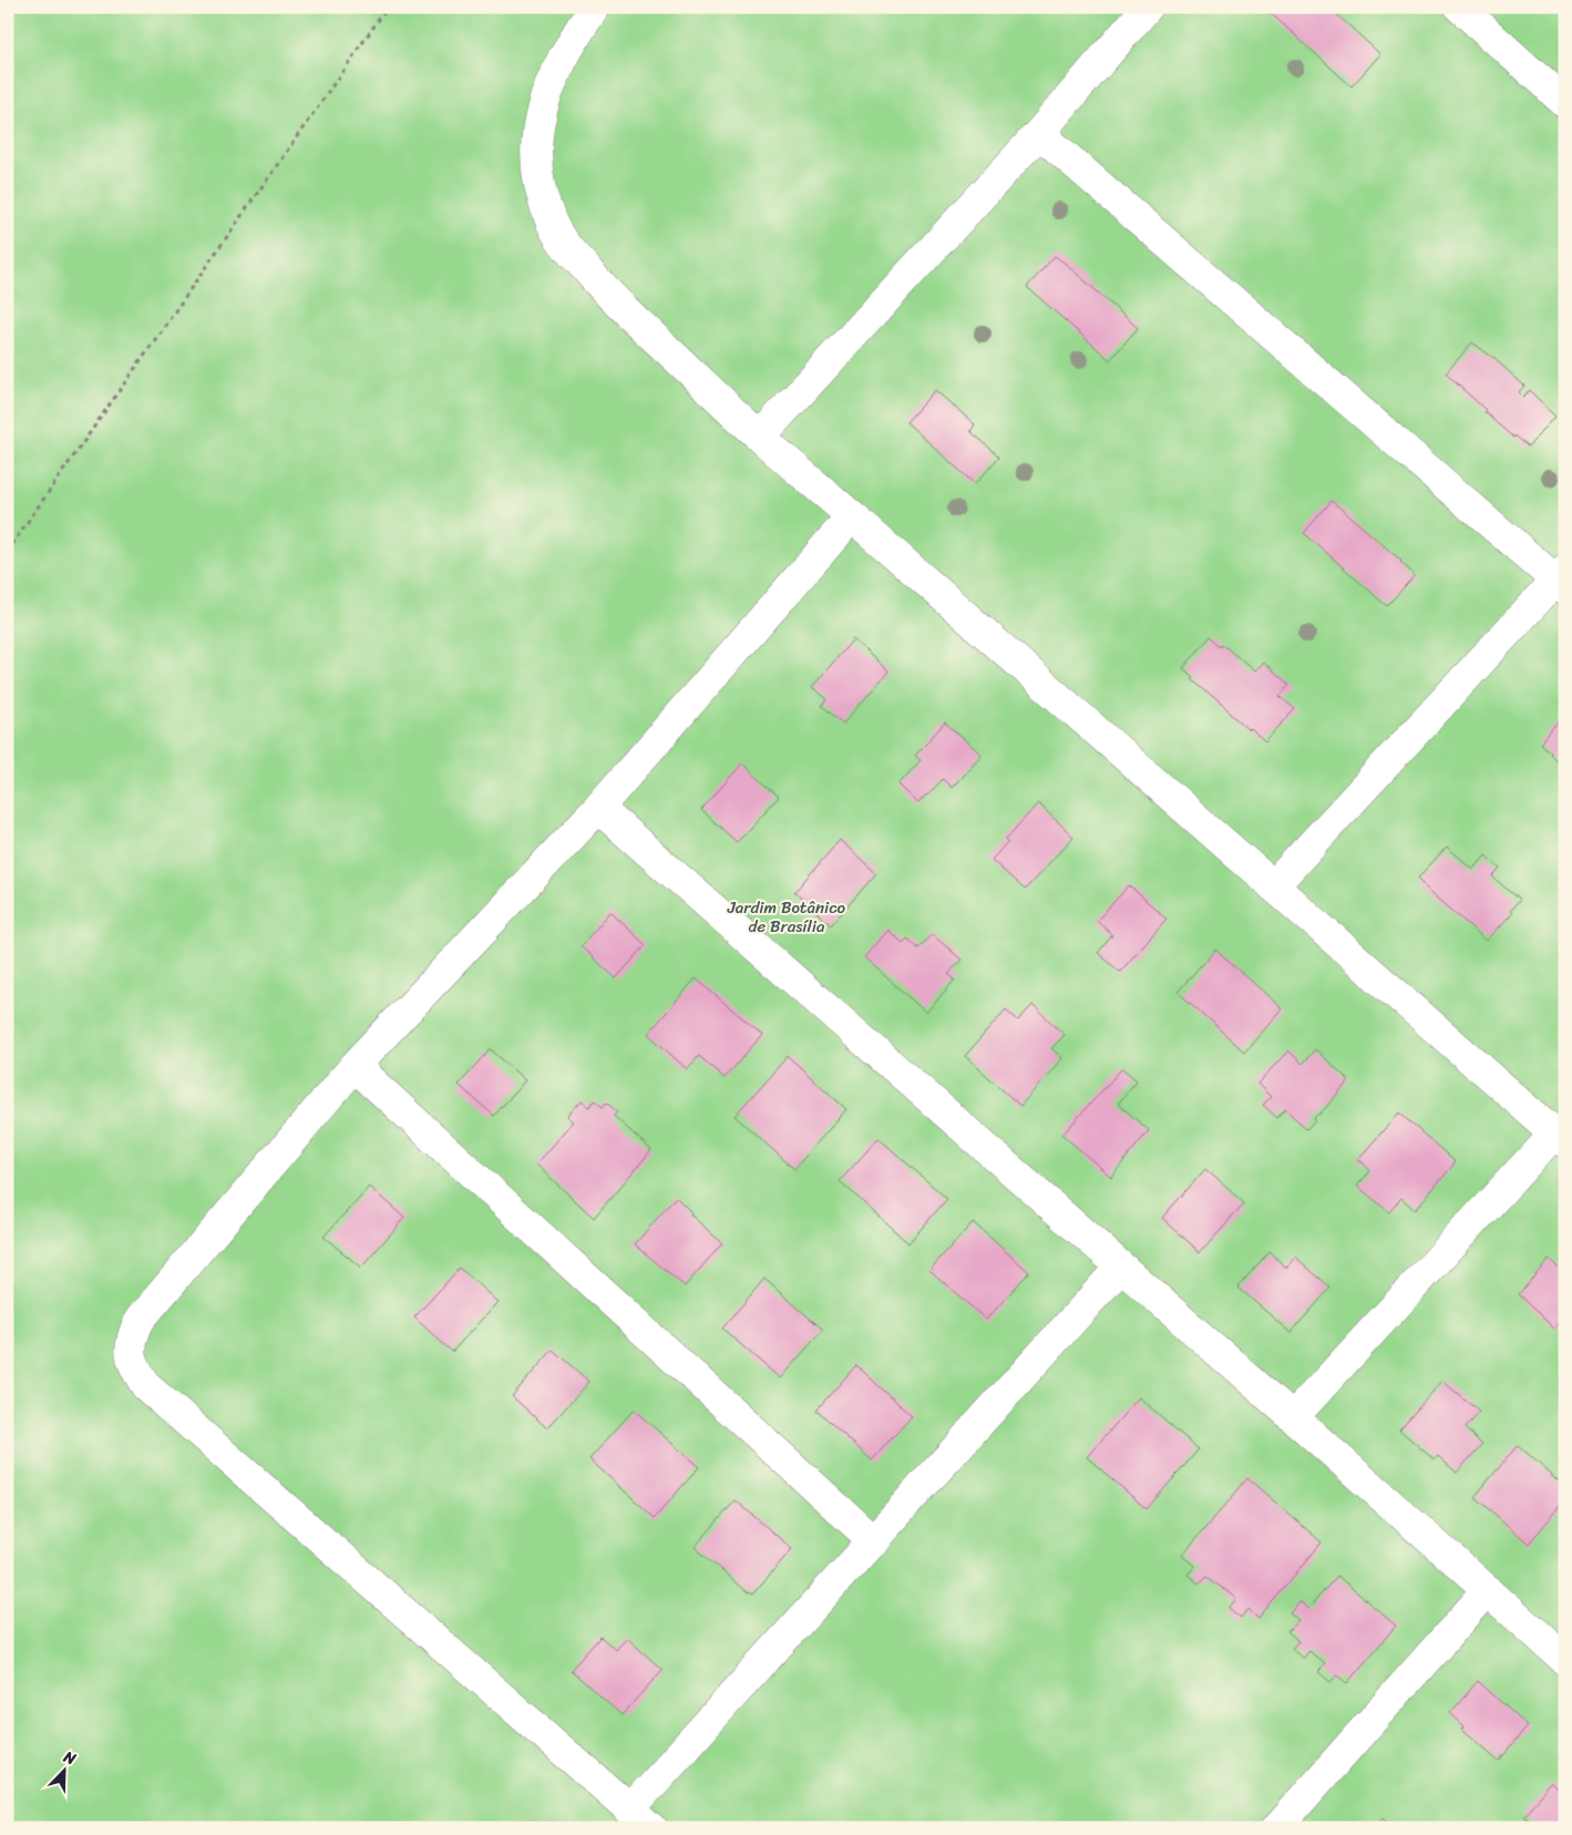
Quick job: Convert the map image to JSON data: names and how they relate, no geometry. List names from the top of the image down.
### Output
{
  "parks": ["Jardim Botânico de Brasília"],
  "north": "top right"
}
